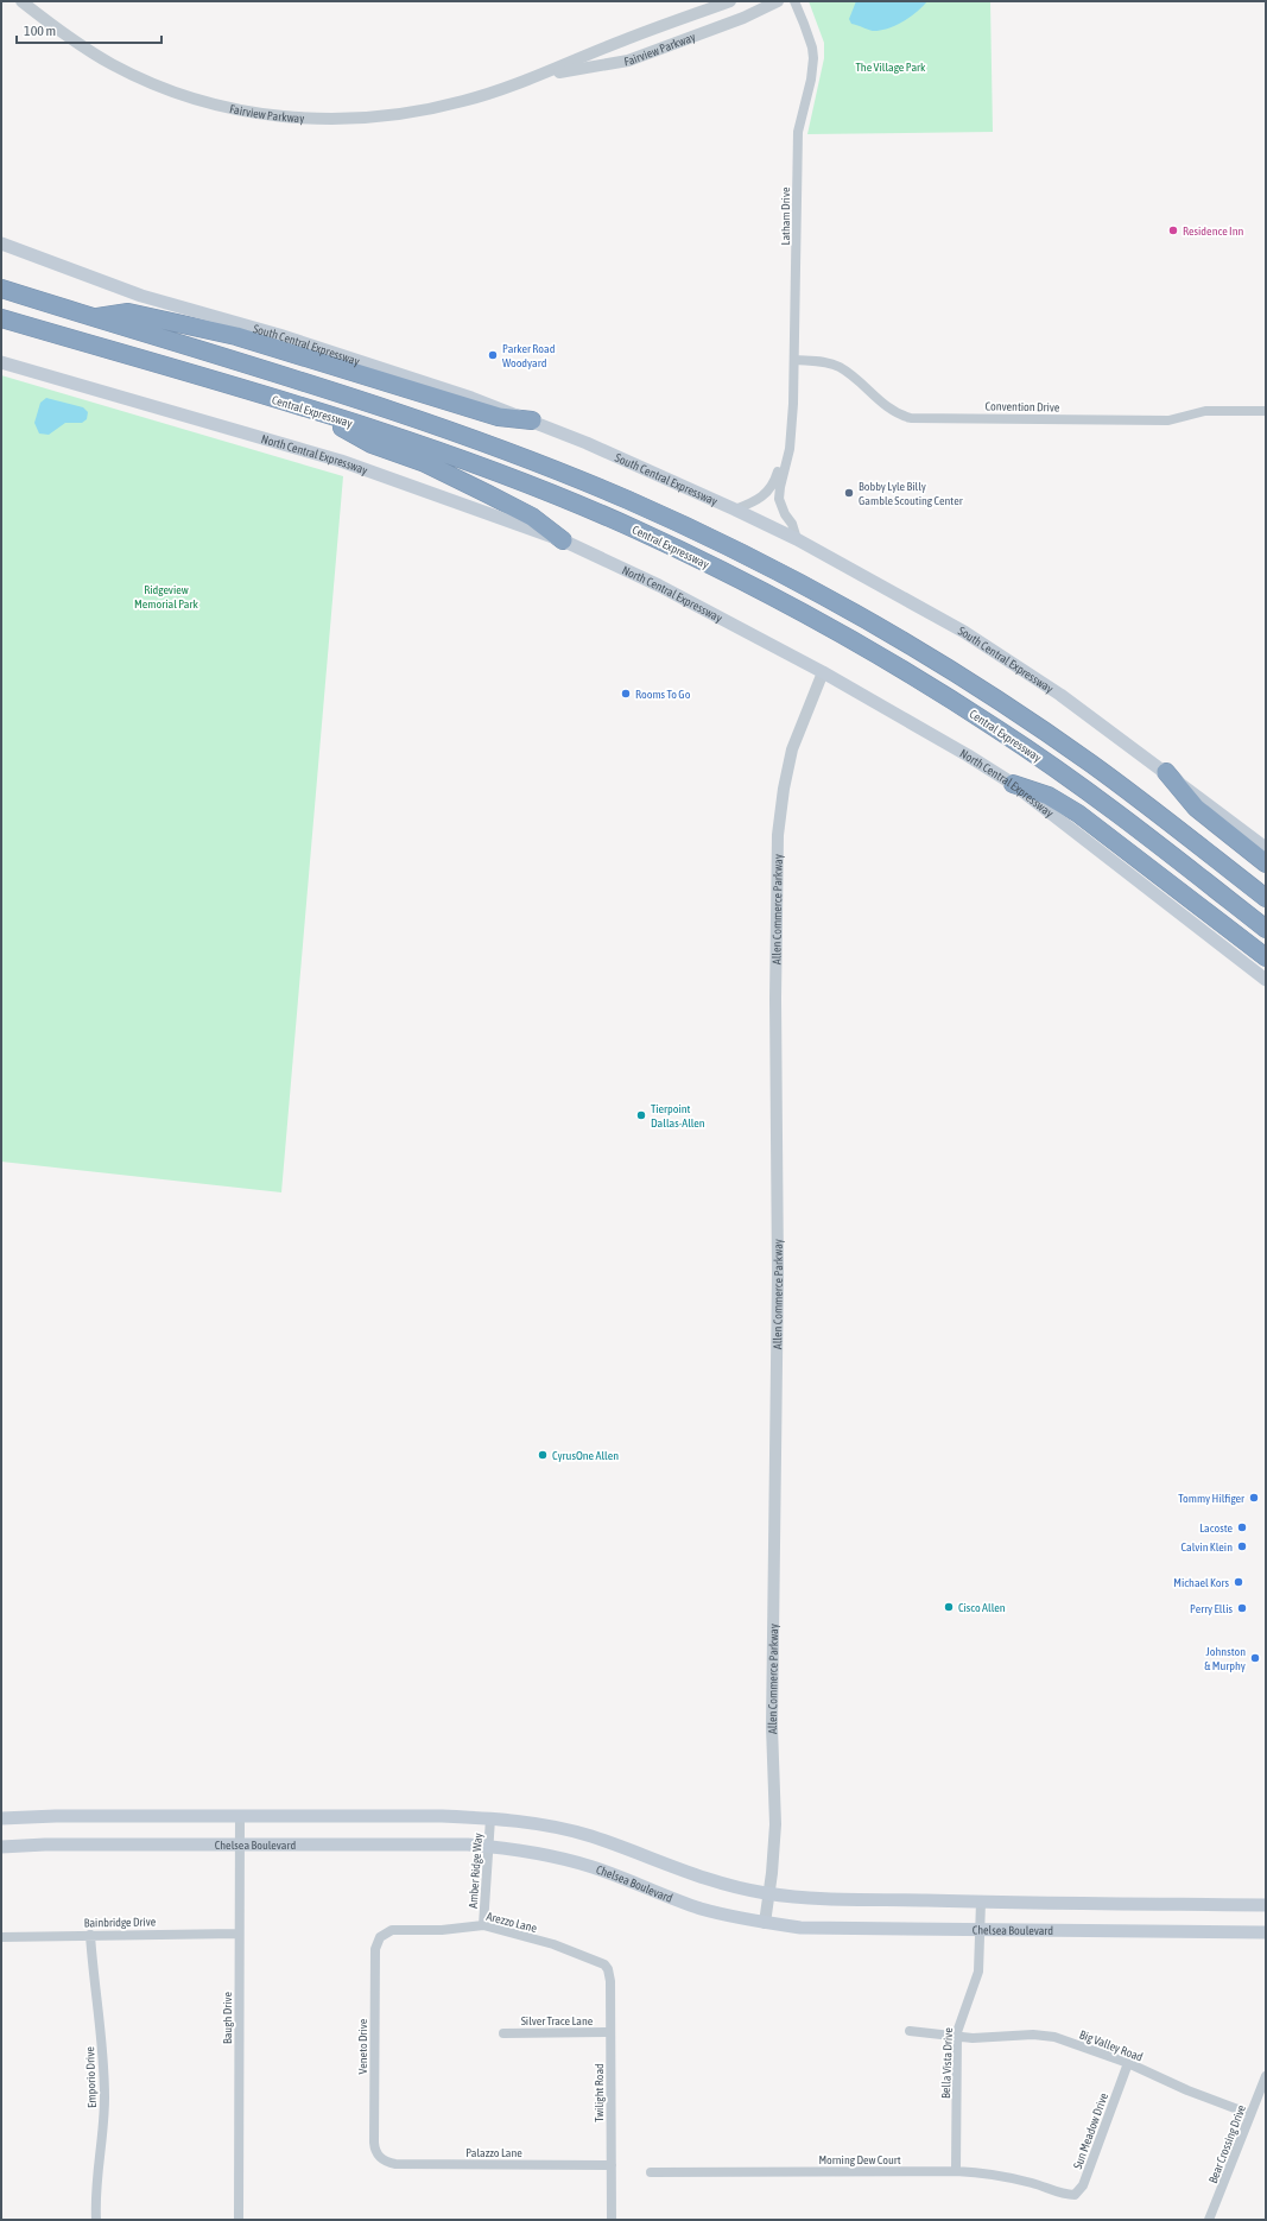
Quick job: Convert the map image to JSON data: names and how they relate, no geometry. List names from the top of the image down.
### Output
{
  "streets": {
    "highway": ["Central Expressway"],
    "main road": ["South Central Expressway", "North Central Expressway", "Chelsea Boulevard"],
    "street": [
      "Fairview Parkway",
      "Latham Drive",
      "Convention Drive",
      "Allen Commerce Parkway",
      "Amber Ridge Way",
      "Bainbridge Drive",
      "Arezzo Lane",
      "Baugh Drive",
      "Silver Trace Lane",
      "Big Valley Road",
      "Veneto Drive",
      "Bella Vista Drive",
      "Emporio Drive",
      "Twilight Road",
      "Sun Meadow Drive",
      "Bear Crossing Drive",
      "Palazzo Lane",
      "Morning Dew Court"
    ]
  },
  "crossings": [
    ["Latham Drive", "South Central Expressway"],
    ["Latham Drive", "Convention Drive"],
    ["North Central Expressway", "Allen Commerce Parkway"],
    ["Allen Commerce Parkway", "Chelsea Boulevard"],
    ["Chelsea Boulevard", "Amber Ridge Way"],
    ["Chelsea Boulevard", "Baugh Drive"],
    ["Chelsea Boulevard", "Bella Vista Drive"],
    ["Amber Ridge Way", "Arezzo Lane"],
    ["Bainbridge Drive", "Baugh Drive"],
    ["Bainbridge Drive", "Emporio Drive"],
    ["Arezzo Lane", "Veneto Drive"],
    ["Arezzo Lane", "Twilight Road"],
    ["Silver Trace Lane", "Twilight Road"],
    ["Big Valley Road", "Bella Vista Drive"],
    ["Big Valley Road", "Sun Meadow Drive"],
    ["Big Valley Road", "Bear Crossing Drive"],
    ["Veneto Drive", "Palazzo Lane"],
    ["Bella Vista Drive", "Morning Dew Court"],
    ["Twilight Road", "Palazzo Lane"],
    ["Sun Meadow Drive", "Morning Dew Court"]
  ],
  "parks": ["The Village Park", "Ridgeview Memorial Park"],
  "places": [
    "Residence Inn",
    "Parker Road Woodyard",
    "Bobby Lyle Billy Gamble Scouting Center",
    "Rooms To Go",
    "Tierpoint Dallas-Allen",
    "CyrusOne Allen",
    "Tommy Hilfiger",
    "Lacoste",
    "Calvin Klein",
    "Michael Kors",
    "Cisco Allen",
    "Perry Ellis",
    "Johnston & Murphy"
  ],
  "scale_bar": "100 m"
}
